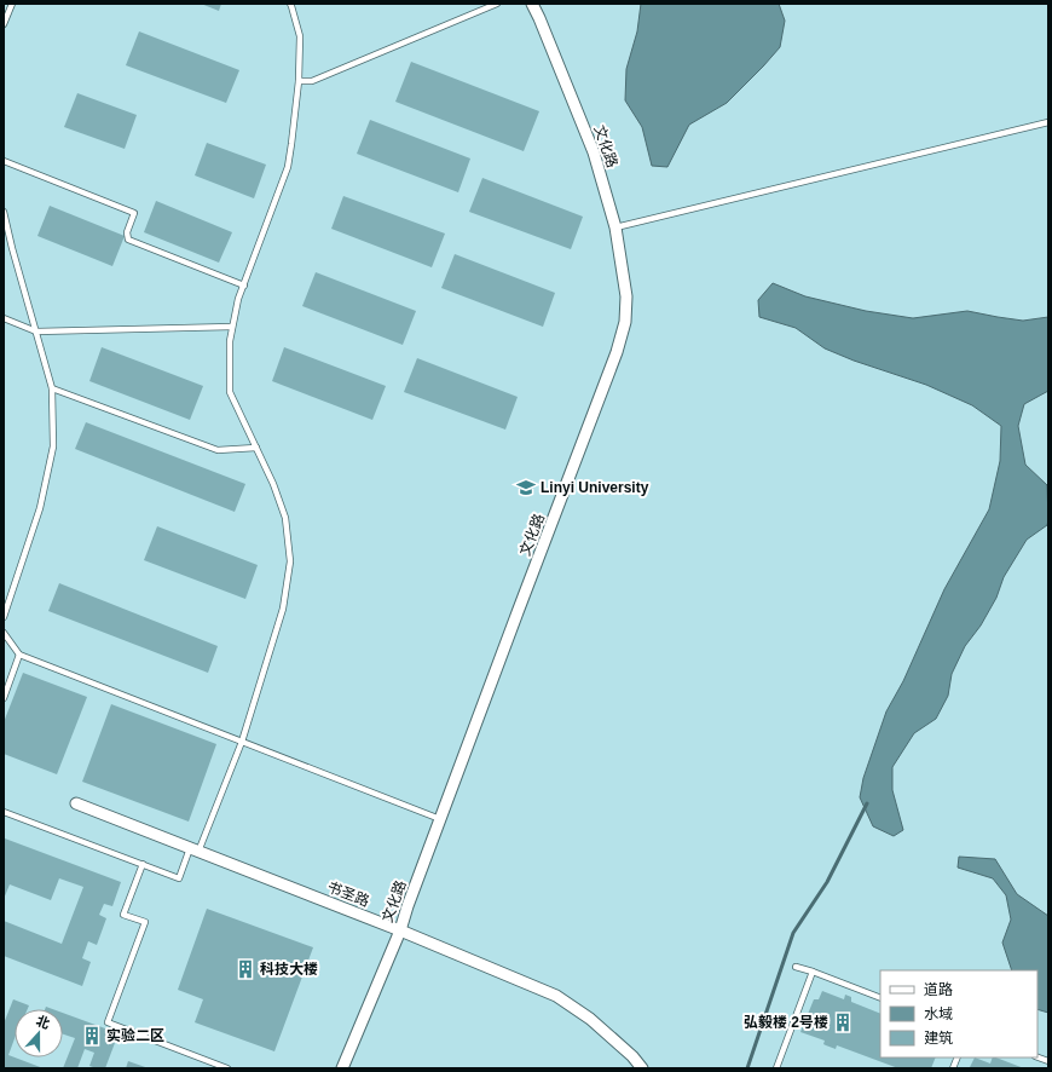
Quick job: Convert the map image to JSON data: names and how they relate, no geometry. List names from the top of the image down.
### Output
{
  "streets": {
    "street": ["文化路", "书圣路"]
  },
  "crossings": [
    ["文化路", "书圣路"]
  ],
  "places": {
    "school or university": ["Linyi University"],
    "building": ["科技大楼", "弘毅楼 2号楼", "实验二区"]
  },
  "legend": ["道路", "水域", "建筑"],
  "north": "top"
}
